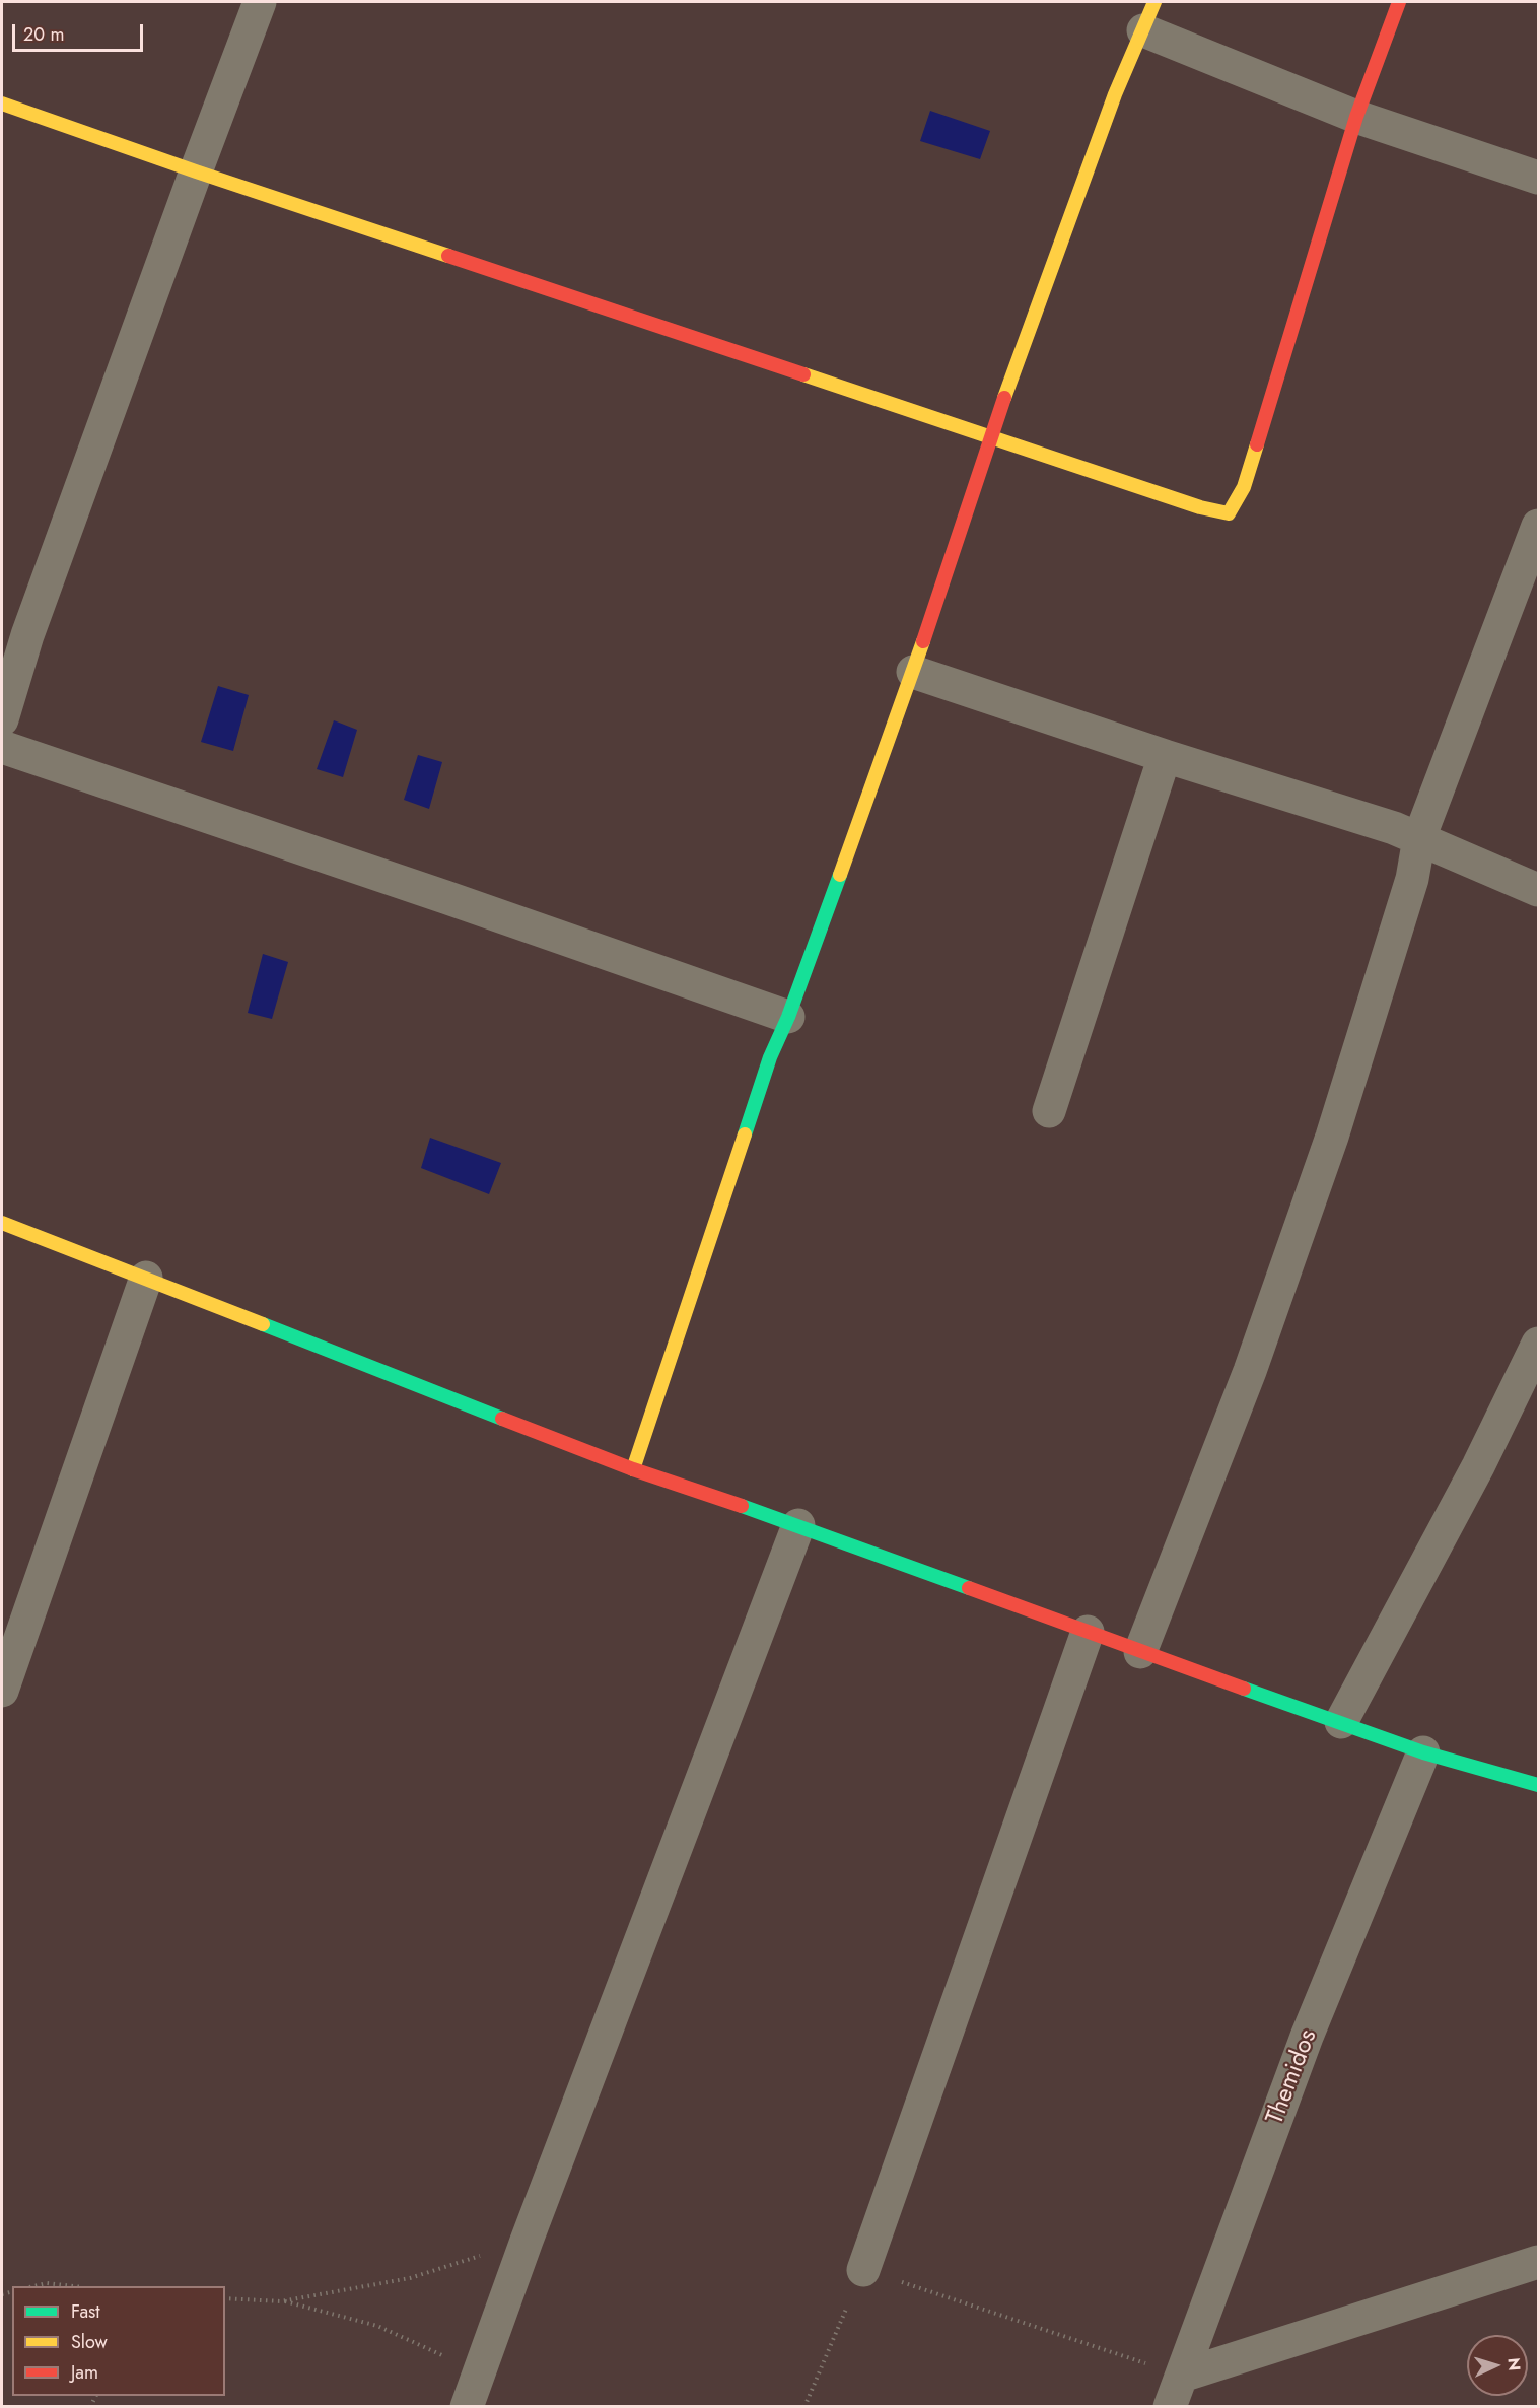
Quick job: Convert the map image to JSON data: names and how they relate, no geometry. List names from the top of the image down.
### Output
{
  "streets": {
    "street": ["Themidos"]
  },
  "legend": ["Fast", "Slow", "Jam"],
  "scale_bar": "20 m",
  "north": "right"
}
